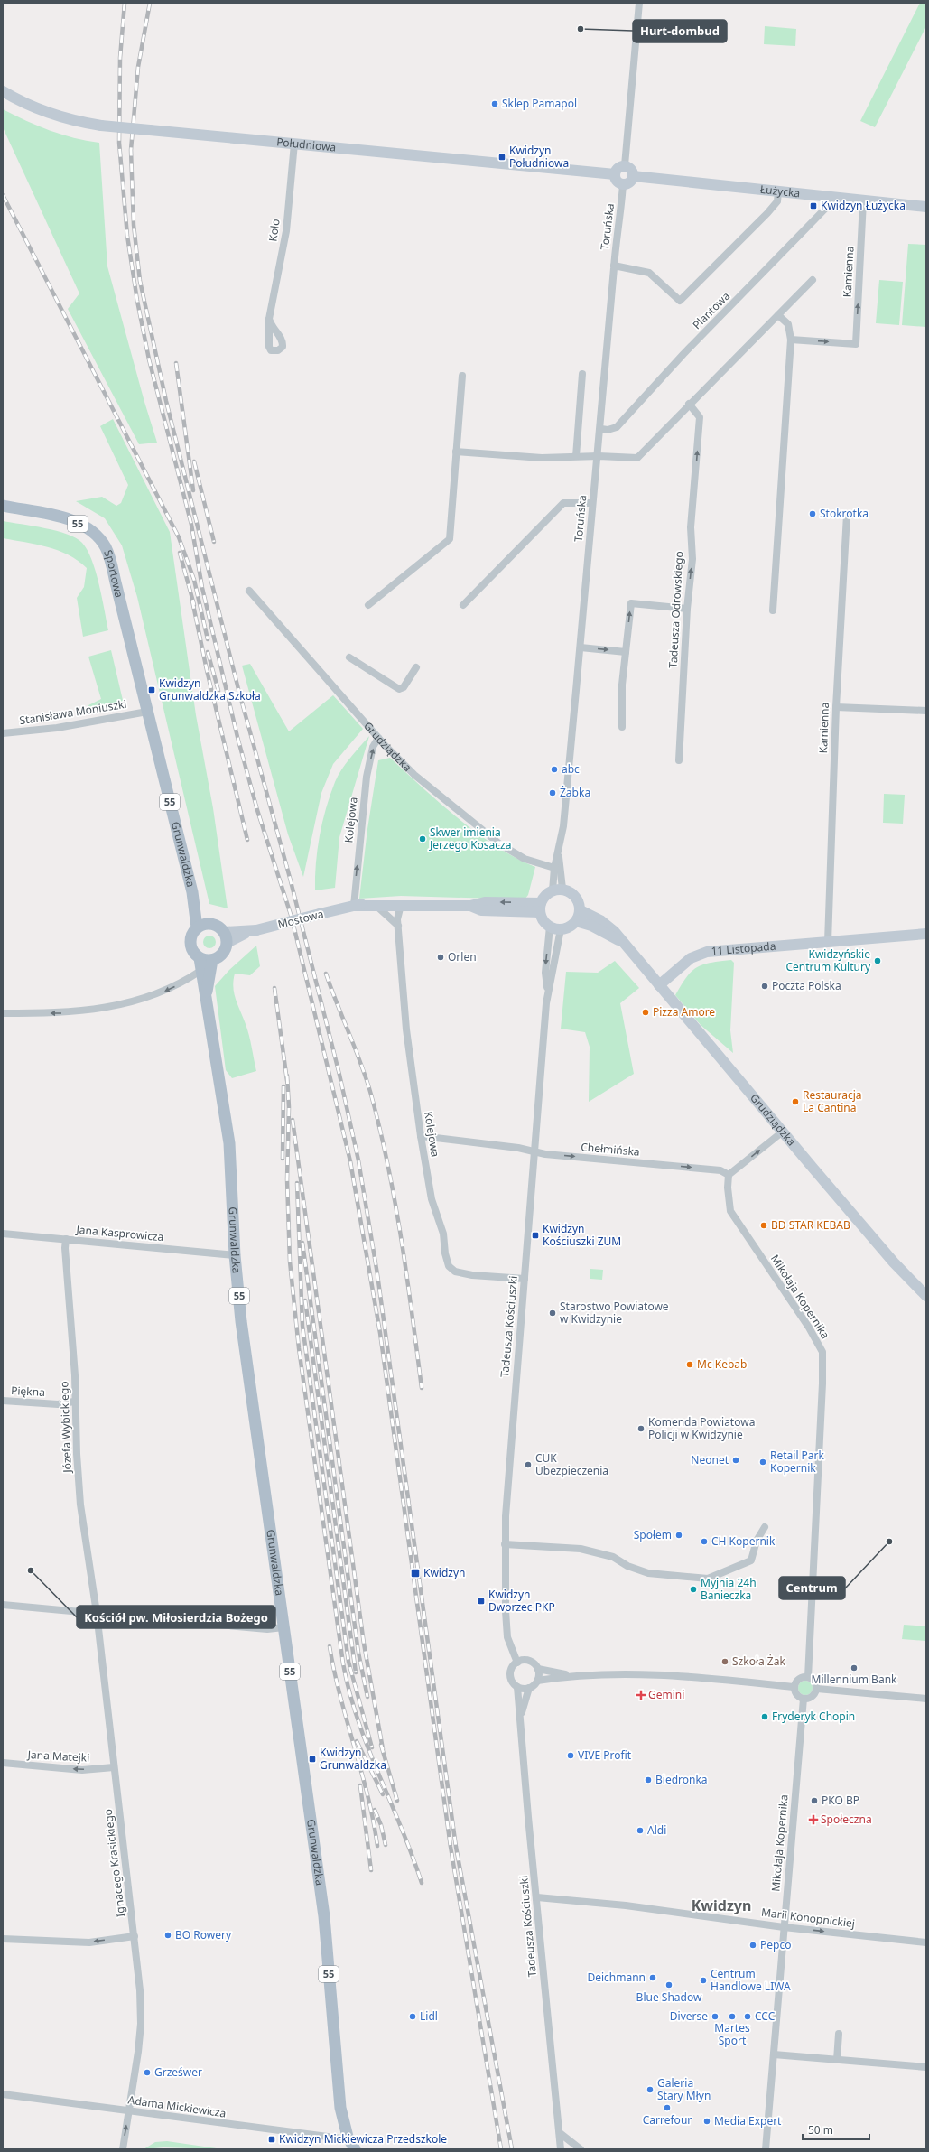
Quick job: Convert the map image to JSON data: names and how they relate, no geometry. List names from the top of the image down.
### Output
{
  "streets": {
    "main road": ["55", "Sportowa", "Grunwaldzka"],
    "street": [
      "Południowa",
      "Łużycka",
      "Toruńska",
      "Koło",
      "Kamienna",
      "Plantowa",
      "Tadeusza Odrowskiego",
      "Stanisława Moniuszki",
      "Grudziądzka",
      "Kolejowa",
      "Mostowa",
      "11 Listopada",
      "Chełmińska",
      "Jana Kasprowicza",
      "Mikołaja Kopernika",
      "Tadeusza Kościuszki",
      "Piękna",
      "Józefa Wybickiego",
      "Jana Matejki",
      "Ignacego Krasickiego",
      "Marii Konopnickiej",
      "Adama Mickiewicza"
    ]
  },
  "crossings": [
    ["Południowa", "Łużycka"],
    ["Południowa", "Toruńska"],
    ["Południowa", "Koło"],
    ["Łużycka", "Toruńska"],
    ["Łużycka", "Kamienna"],
    ["Łużycka", "Plantowa"],
    ["Toruńska", "Plantowa"],
    ["Toruńska", "Grudziądzka"],
    ["Toruńska", "Mostowa"],
    ["Toruńska", "Tadeusza Kościuszki"],
    ["Kamienna", "11 Listopada"],
    ["55", "Grunwaldzka"],
    ["55", "Mostowa"],
    ["Sportowa", "Stanisława Moniuszki"],
    ["Sportowa", "Grunwaldzka"],
    ["Stanisława Moniuszki", "Grunwaldzka"],
    ["Grudziądzka", "Kolejowa"],
    ["Grudziądzka", "Mostowa"],
    ["Grudziądzka", "11 Listopada"],
    ["Grudziądzka", "Tadeusza Kościuszki"],
    ["Kolejowa", "Mostowa"],
    ["Kolejowa", "Chełmińska"],
    ["Kolejowa", "Tadeusza Kościuszki"],
    ["Grunwaldzka", "Mostowa"],
    ["Grunwaldzka", "Jana Kasprowicza"],
    ["Grunwaldzka", "Adama Mickiewicza"],
    ["Mostowa", "Tadeusza Kościuszki"],
    ["Chełmińska", "Mikołaja Kopernika"],
    ["Chełmińska", "Tadeusza Kościuszki"],
    ["Jana Kasprowicza", "Józefa Wybickiego"],
    ["Mikołaja Kopernika", "Marii Konopnickiej"],
    ["Tadeusza Kościuszki", "Marii Konopnickiej"],
    ["Piękna", "Józefa Wybickiego"],
    ["Józefa Wybickiego", "Ignacego Krasickiego"],
    ["Jana Matejki", "Ignacego Krasickiego"],
    ["Ignacego Krasickiego", "Adama Mickiewicza"]
  ],
  "one_way": [
    "Tadeusza Odrowskiego",
    "Chełmińska",
    "Jana Matejki",
    "Marii Konopnickiej"
  ],
  "districts": ["Kwidzyn"],
  "places": {
    "other": [
      "Hurt-dombud",
      "Sklep Pamapol",
      "Stokrotka",
      "abc",
      "Żabka",
      "Skwer imienia Jerzego Kosacza",
      "Orlen",
      "Kwidzyńskie Centrum Kultury",
      "Poczta Polska",
      "Pizza Amore",
      "Restauracja La Cantina",
      "BD STAR KEBAB",
      "Starostwo Powiatowe w Kwidzynie",
      "Mc Kebab",
      "Komenda Powiatowa Policji w Kwidzynie",
      "Neonet",
      "Retail Park Kopernik",
      "CUK Ubezpieczenia",
      "Społem",
      "CH Kopernik",
      "Centrum",
      "Kościół pw. Miłosierdzia Bożego",
      "Myjnia 24h Banieczka",
      "Szkoła Żak",
      "Millennium Bank",
      "Fryderyk Chopin",
      "VIVE Profit",
      "Biedronka",
      "PKO BP",
      "Aldi",
      "BO Rowery",
      "Pepco",
      "Deichmann",
      "Centrum Handlowe LIWA",
      "Blue Shadow",
      "Lidl",
      "Diverse",
      "Martes Sport",
      "CCC",
      "Grześwer",
      "Galeria Stary Młyn",
      "Carrefour",
      "Media Expert"
    ],
    "transit": [
      "Kwidzyn Południowa",
      "Kwidzyn Łużycka",
      "Kwidzyn Grunwaldzka Szkoła",
      "Kwidzyn Kościuszki ZUM",
      "Kwidzyn",
      "Kwidzyn Dworzec PKP",
      "Kwidzyn Grunwaldzka",
      "Kwidzyn Mickiewicza Przedszkole"
    ],
    "health": ["Gemini", "Społeczna"]
  },
  "scale_bar": "50 m"
}
